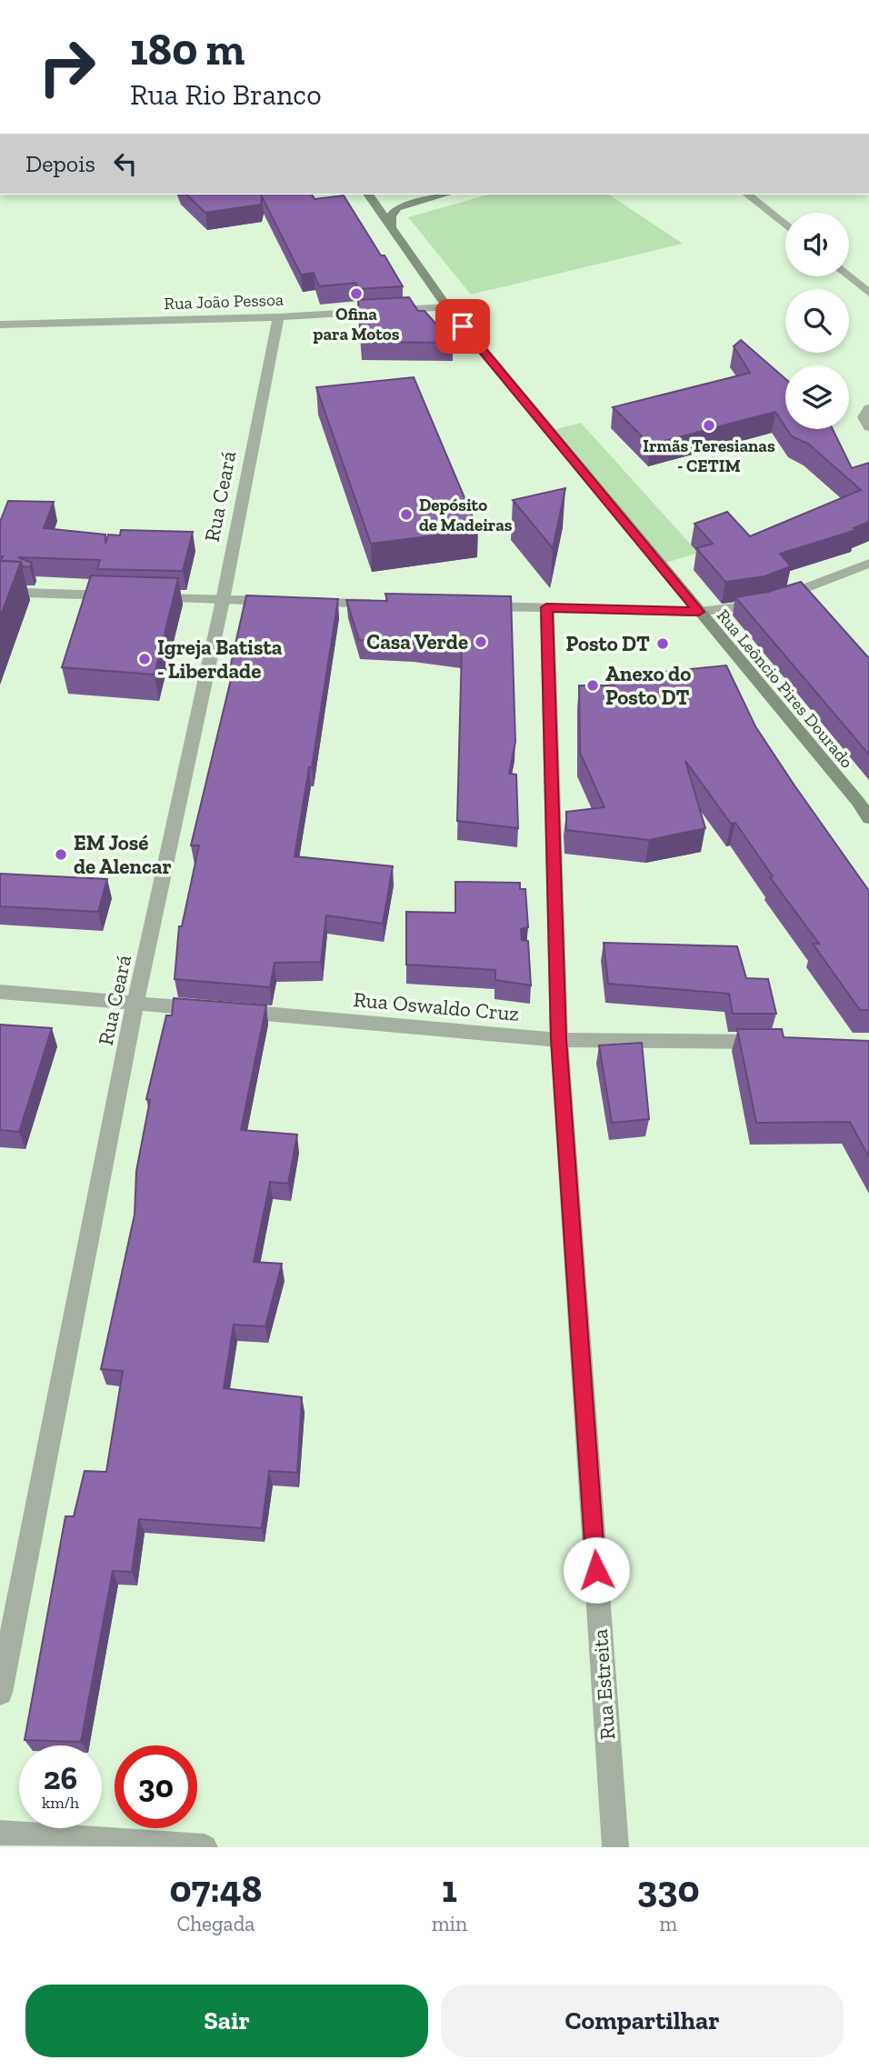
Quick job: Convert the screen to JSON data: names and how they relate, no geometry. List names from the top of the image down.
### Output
{
  "streets": {
    "main road": ["Rua Leôncio Pires Dourado"],
    "street": [
      "Rua João Pessoa",
      "Rua Ceará",
      "Rua Oswaldo Cruz",
      "Rua Estreita"
    ]
  },
  "crossings": [
    ["Rua João Pessoa", "Rua Ceará"],
    ["Rua João Pessoa", "Rua Leôncio Pires Dourado"],
    ["Rua Ceará", "Rua Oswaldo Cruz"],
    ["Rua Oswaldo Cruz", "Rua Estreita"]
  ],
  "places": [
    "Ofina para Motos",
    "Irmãs Teresianas - CETIM",
    "Depósito de Madeiras",
    "Casa Verde",
    "Posto DT",
    "Igreja Batista - Liberdade",
    "Anexo do Posto DT",
    "EM José de Alencar"
  ],
  "page": {
    "turn": ["180 m", "Rua Rio Branco"],
    "then": "Depois",
    "speed": "26 km/h",
    "limit": "30",
    "eta": [
      "07:48",
      "Chegada",
      "1",
      "min",
      "330",
      "m"
    ],
    "buttons": ["Sair", "Compartilhar"]
  }
}
